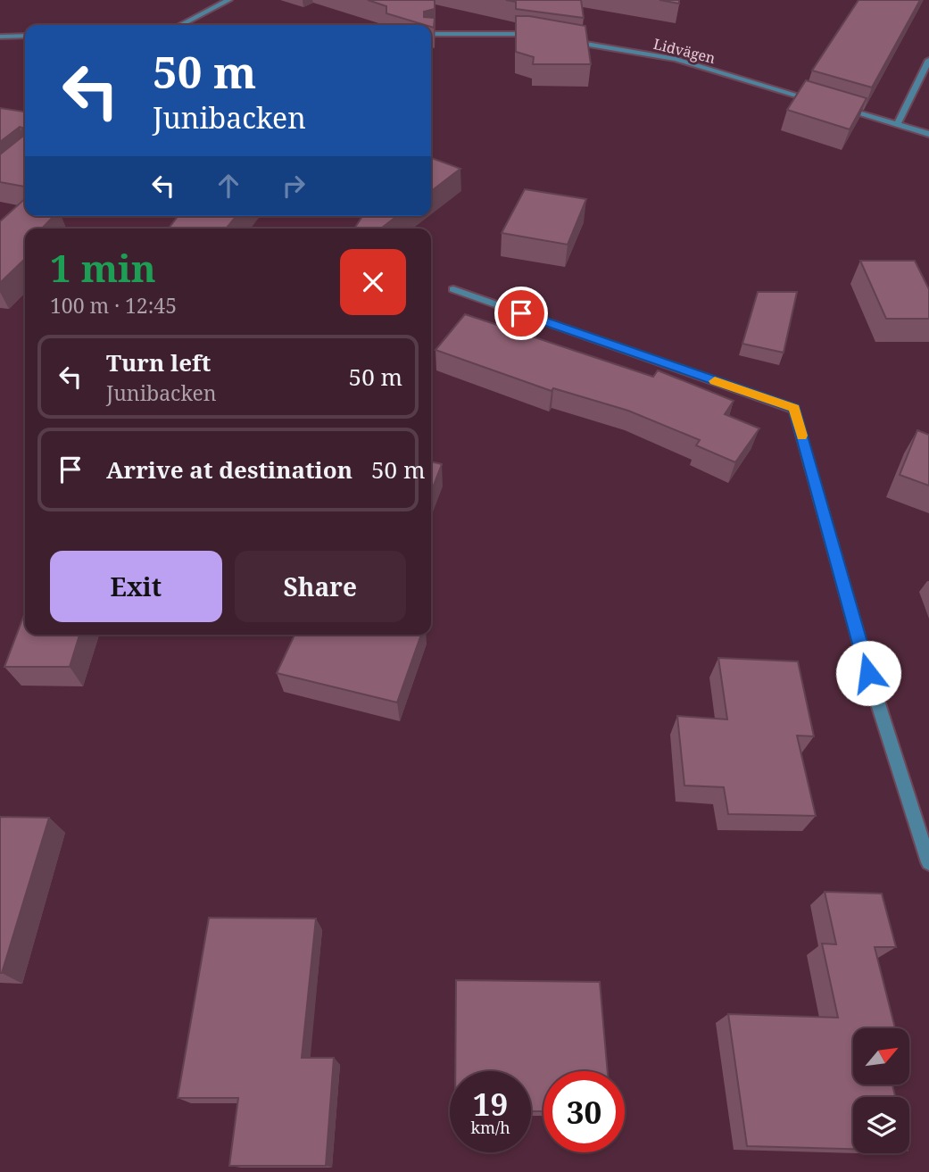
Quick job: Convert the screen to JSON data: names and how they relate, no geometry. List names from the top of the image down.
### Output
{
  "streets": {
    "street": ["Lidvägen"]
  },
  "north": "top right",
  "page": {
    "turn": ["50 m", "Junibacken"],
    "heading": ["1 min", "100 m · 12:45"],
    "list": [
      {
        "name": "Turn left",
        "note": "Junibacken",
        "value": "50 m"
      },
      {
        "name": "Arrive at destination",
        "value": "50 m"
      }
    ],
    "buttons": ["Exit", "Share"],
    "speed": "19 km/h",
    "limit": "30"
  }
}
